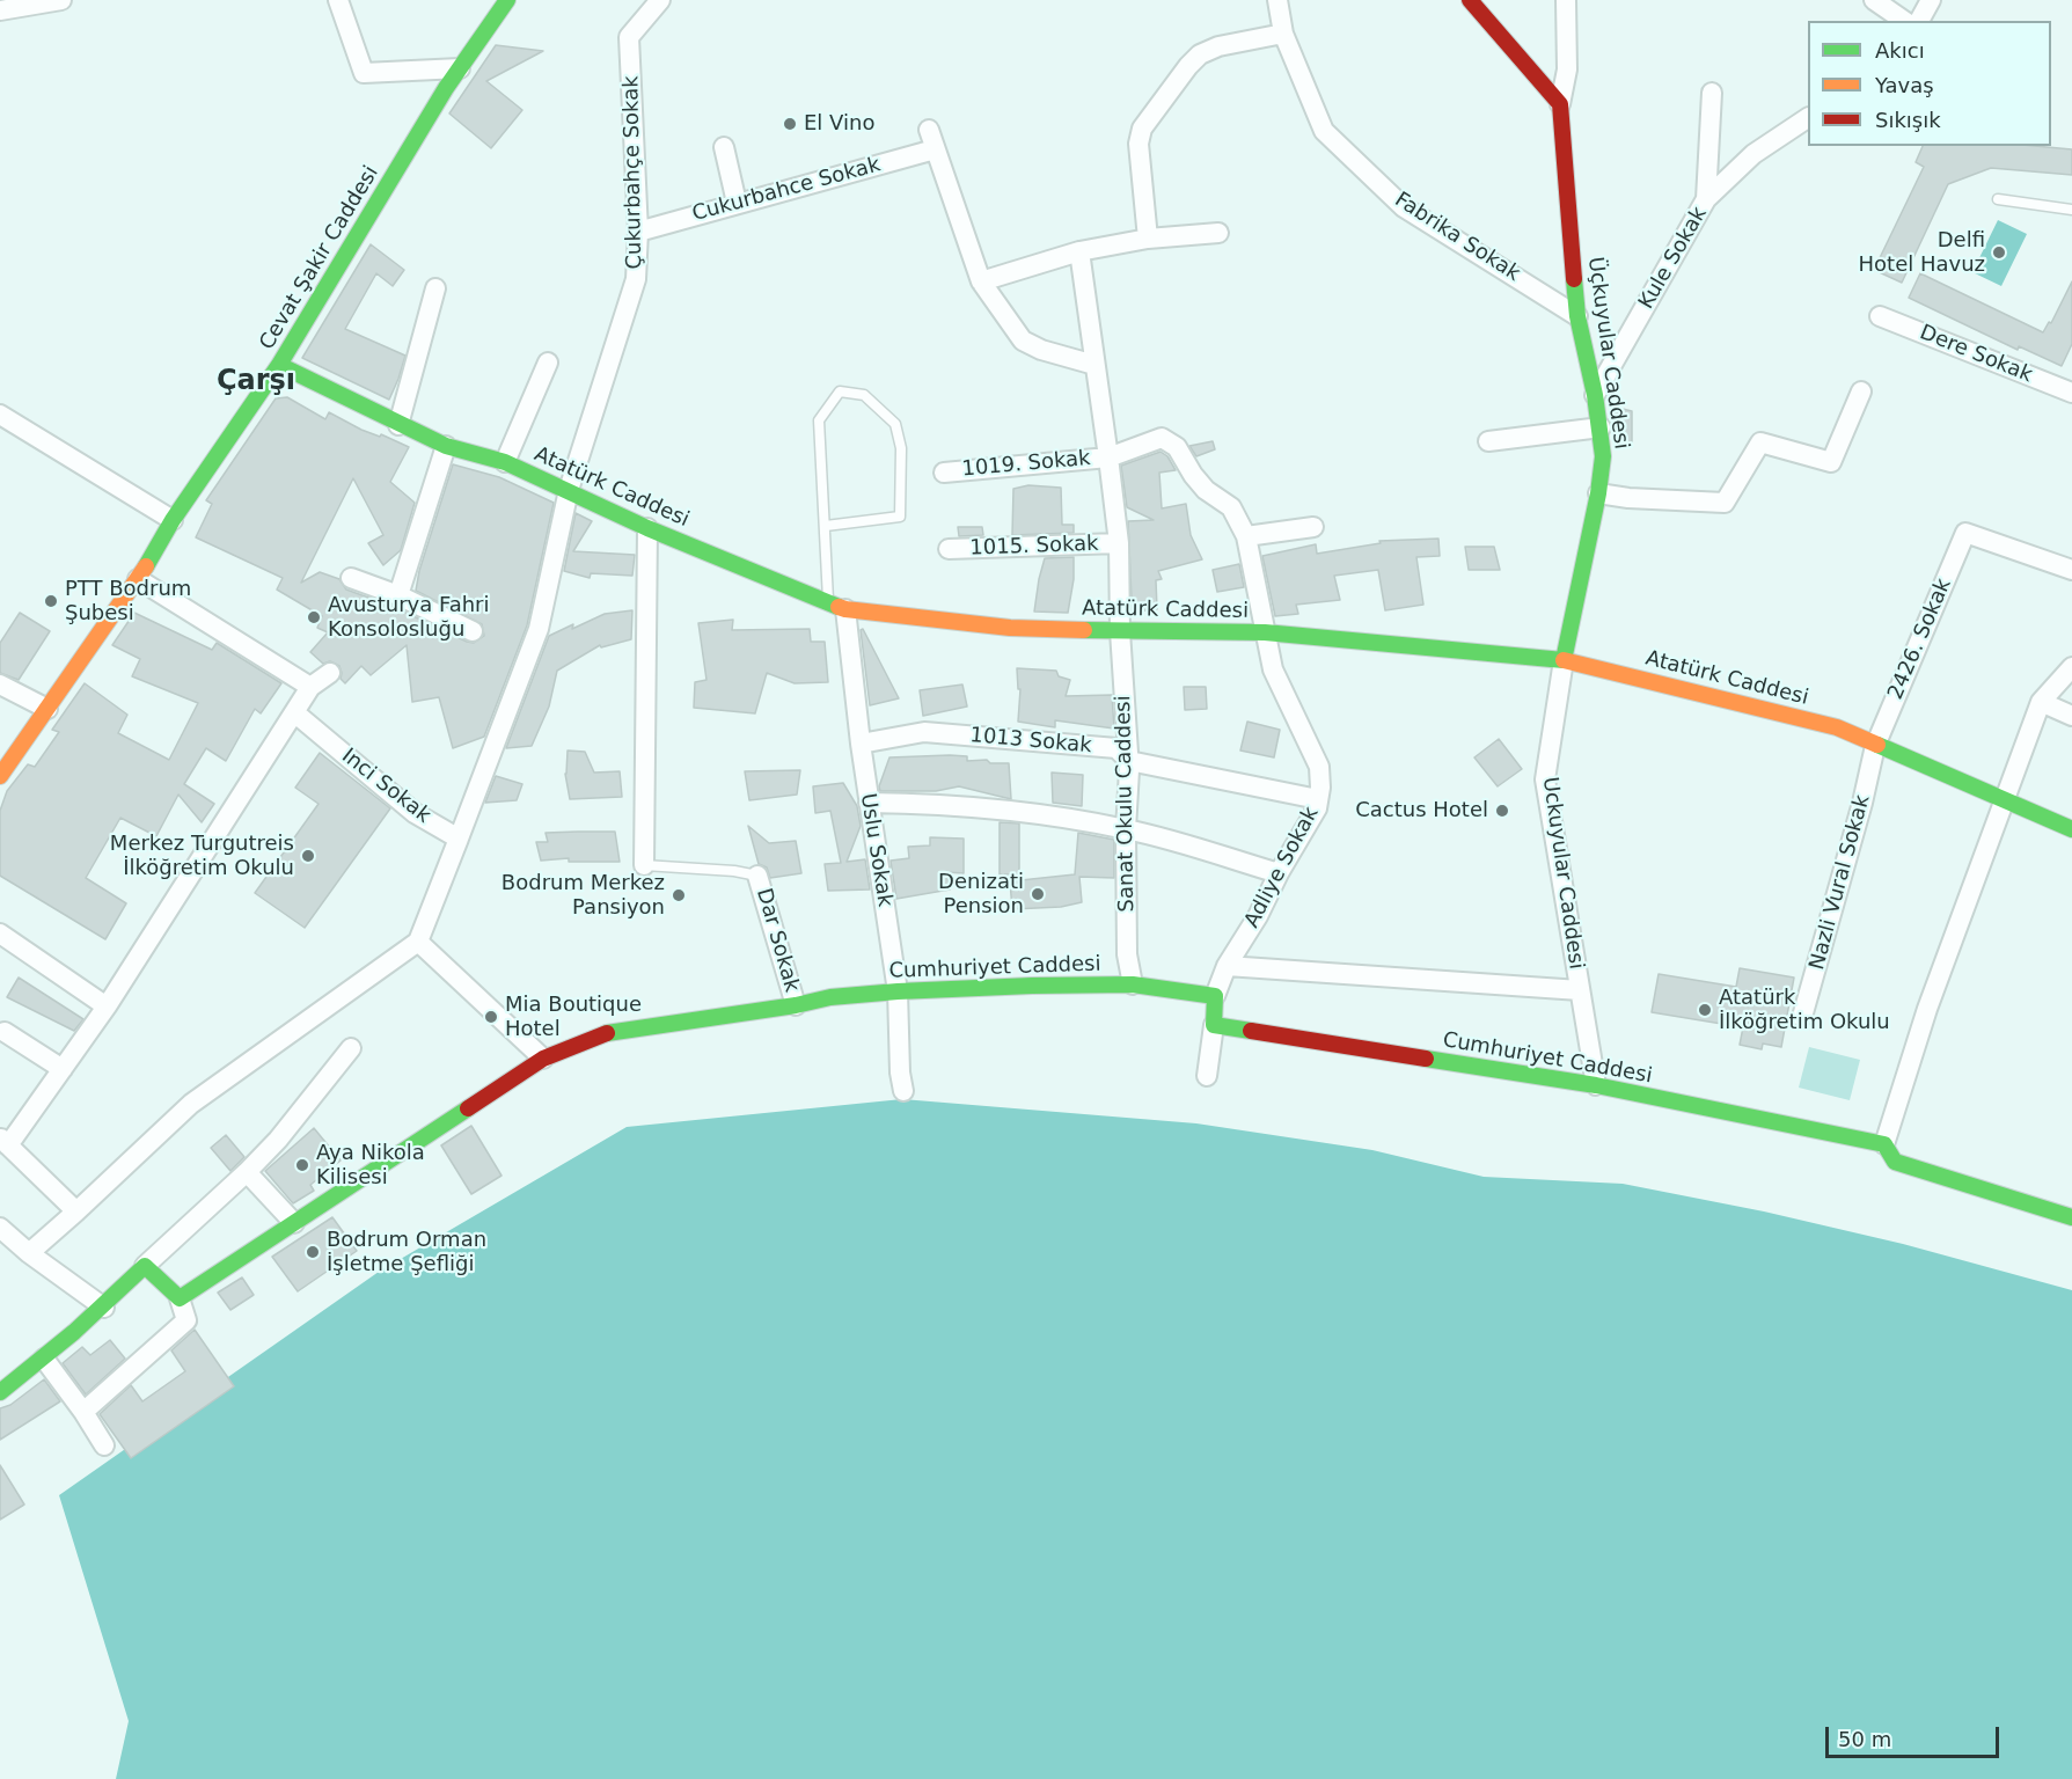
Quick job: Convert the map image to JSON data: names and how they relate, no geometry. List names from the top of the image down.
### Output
{
  "streets": {
    "street": [
      "Çukurbahçe Sokak",
      "Cukurbahce Sokak",
      "Fabrika Sokak",
      "Cevat Şakir Caddesi",
      "Kule Sokak",
      "Üçkuyular Caddesi",
      "Dere Sokak",
      "1019. Sokak",
      "Atatürk Caddesi",
      "1015. Sokak",
      "2426. Sokak",
      "1013 Sokak",
      "Inci Sokak",
      "Sanat Okulu Caddesi",
      "Uslu Sokak",
      "Adliye Sokak",
      "Uckuyular Caddesi",
      "Nazli Vural Sokak",
      "Dar Sokak",
      "Cumhuriyet Caddesi"
    ]
  },
  "crossings": [
    ["Çukurbahçe Sokak", "Cukurbahce Sokak"],
    ["Çukurbahçe Sokak", "Atatürk Caddesi"],
    ["Çukurbahçe Sokak", "Inci Sokak"],
    ["Fabrika Sokak", "Üçkuyular Caddesi"],
    ["Cevat Şakir Caddesi", "Atatürk Caddesi"],
    ["Kule Sokak", "Üçkuyular Caddesi"],
    ["Üçkuyular Caddesi", "Atatürk Caddesi"],
    ["Üçkuyular Caddesi", "Uckuyular Caddesi"],
    ["1019. Sokak", "Sanat Okulu Caddesi"],
    ["1019. Sokak", "Adliye Sokak"],
    ["Atatürk Caddesi", "2426. Sokak"],
    ["Atatürk Caddesi", "Sanat Okulu Caddesi"],
    ["Atatürk Caddesi", "Uslu Sokak"],
    ["Atatürk Caddesi", "Adliye Sokak"],
    ["Atatürk Caddesi", "Uckuyular Caddesi"],
    ["Atatürk Caddesi", "Nazli Vural Sokak"],
    ["1015. Sokak", "Sanat Okulu Caddesi"],
    ["2426. Sokak", "Nazli Vural Sokak"],
    ["1013 Sokak", "Sanat Okulu Caddesi"],
    ["1013 Sokak", "Uslu Sokak"],
    ["1013 Sokak", "Adliye Sokak"],
    ["Sanat Okulu Caddesi", "Adliye Sokak"],
    ["Sanat Okulu Caddesi", "Cumhuriyet Caddesi"],
    ["Uslu Sokak", "Cumhuriyet Caddesi"],
    ["Adliye Sokak", "Cumhuriyet Caddesi"],
    ["Uckuyular Caddesi", "Cumhuriyet Caddesi"],
    ["Dar Sokak", "Cumhuriyet Caddesi"]
  ],
  "districts": ["Çarşı"],
  "places": [
    "El Vino",
    "Delfi Hotel Havuz",
    "PTT Bodrum Şubesi",
    "Avusturya Fahri Konsolosluğu",
    "Cactus Hotel",
    "Merkez Turgutreis İlköğretim Okulu",
    "Denizati Pension",
    "Bodrum Merkez Pansiyon",
    "Atatürk İlköğretim Okulu",
    "Mia Boutique Hotel",
    "Aya Nikola Kilisesi",
    "Bodrum Orman İşletme Şefliği"
  ],
  "legend": ["Akıcı", "Yavaş", "Sıkışık"],
  "scale_bar": "50 m"
}
